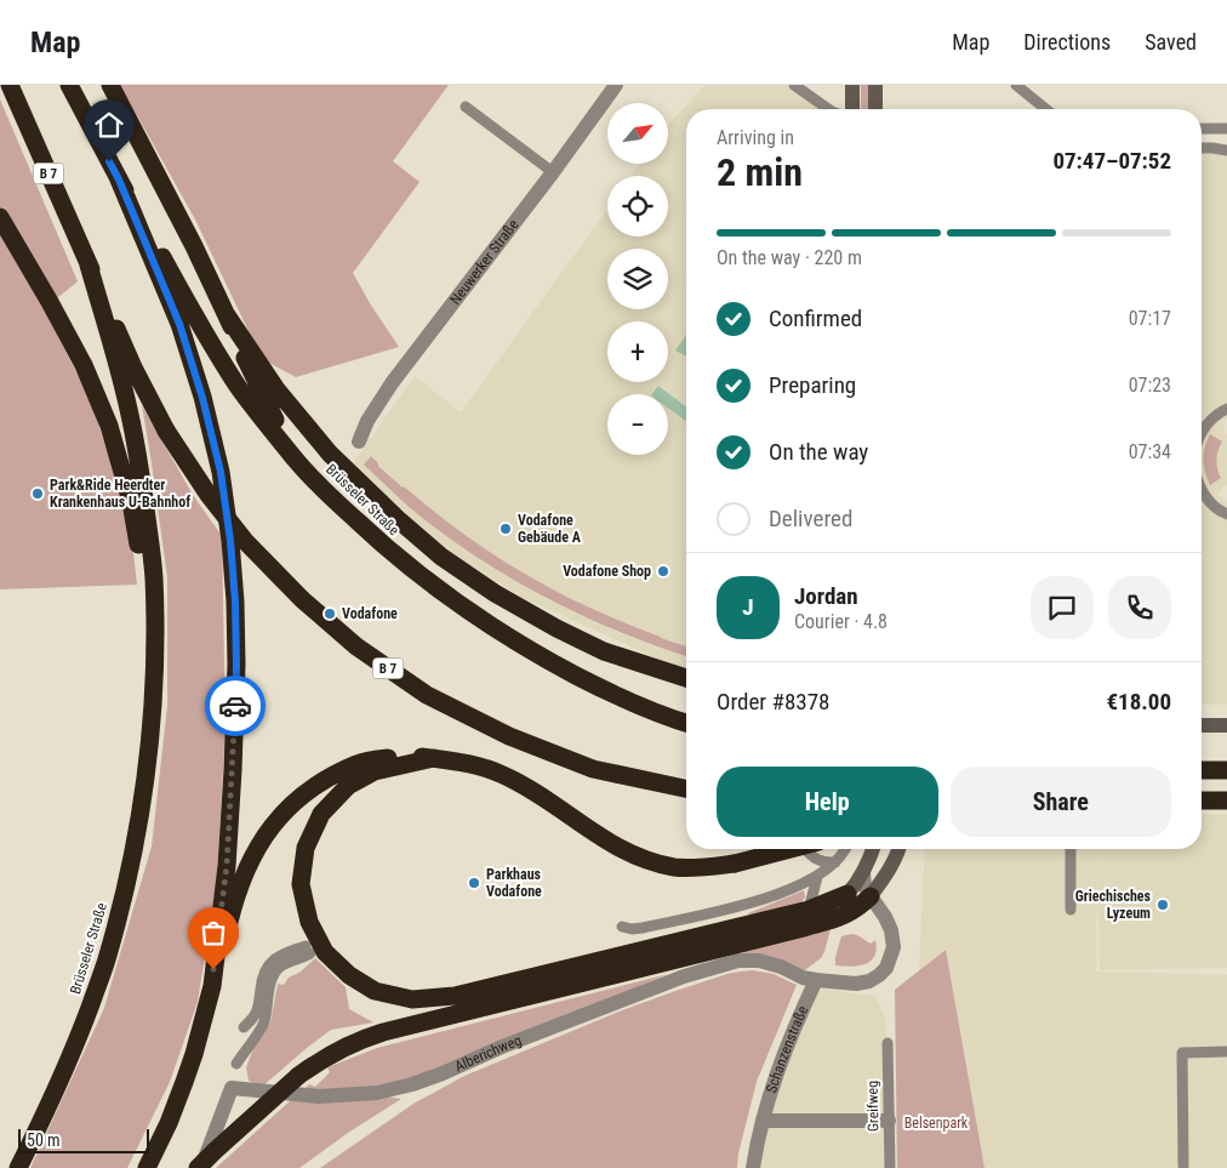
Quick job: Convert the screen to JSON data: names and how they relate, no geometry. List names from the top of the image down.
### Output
{
  "streets": {
    "highway": ["B 7", "Brüsseler Straße"],
    "street": ["Neuwerker Straße", "Schanzenstraße", "Alberichweg"],
    "lane": ["Greifweg"]
  },
  "crossings": [
    ["Schanzenstraße", "Alberichweg"]
  ],
  "parks": ["Belsenpark"],
  "places": [
    "Park&Ride Heerdter Krankenhaus U-Bahnhof",
    "Vodafone Gebäude A",
    "Vodafone Shop",
    "Vodafone",
    "Parkhaus Vodafone",
    "Griechisches Lyzeum"
  ],
  "scale_bar": "50 m",
  "north": "top right",
  "page": {
    "header": "Map",
    "nav": ["Map", "Directions", "Saved"],
    "map_buttons": ["+", "−"],
    "heading": ["2 min", "Arriving in", "07:47–07:52"],
    "panel": [
      "Jordan",
      "Courier · 4.8",
      "Order #8378",
      "€18.00"
    ],
    "bar": "On the way · 220 m",
    "list": [
      ["Confirmed", "07:17"],
      ["Preparing", "07:23"],
      ["On the way", "07:34"],
      "Delivered"
    ],
    "round": "J",
    "buttons": ["Help", "Share"],
    "scale": "50 m"
  }
}
